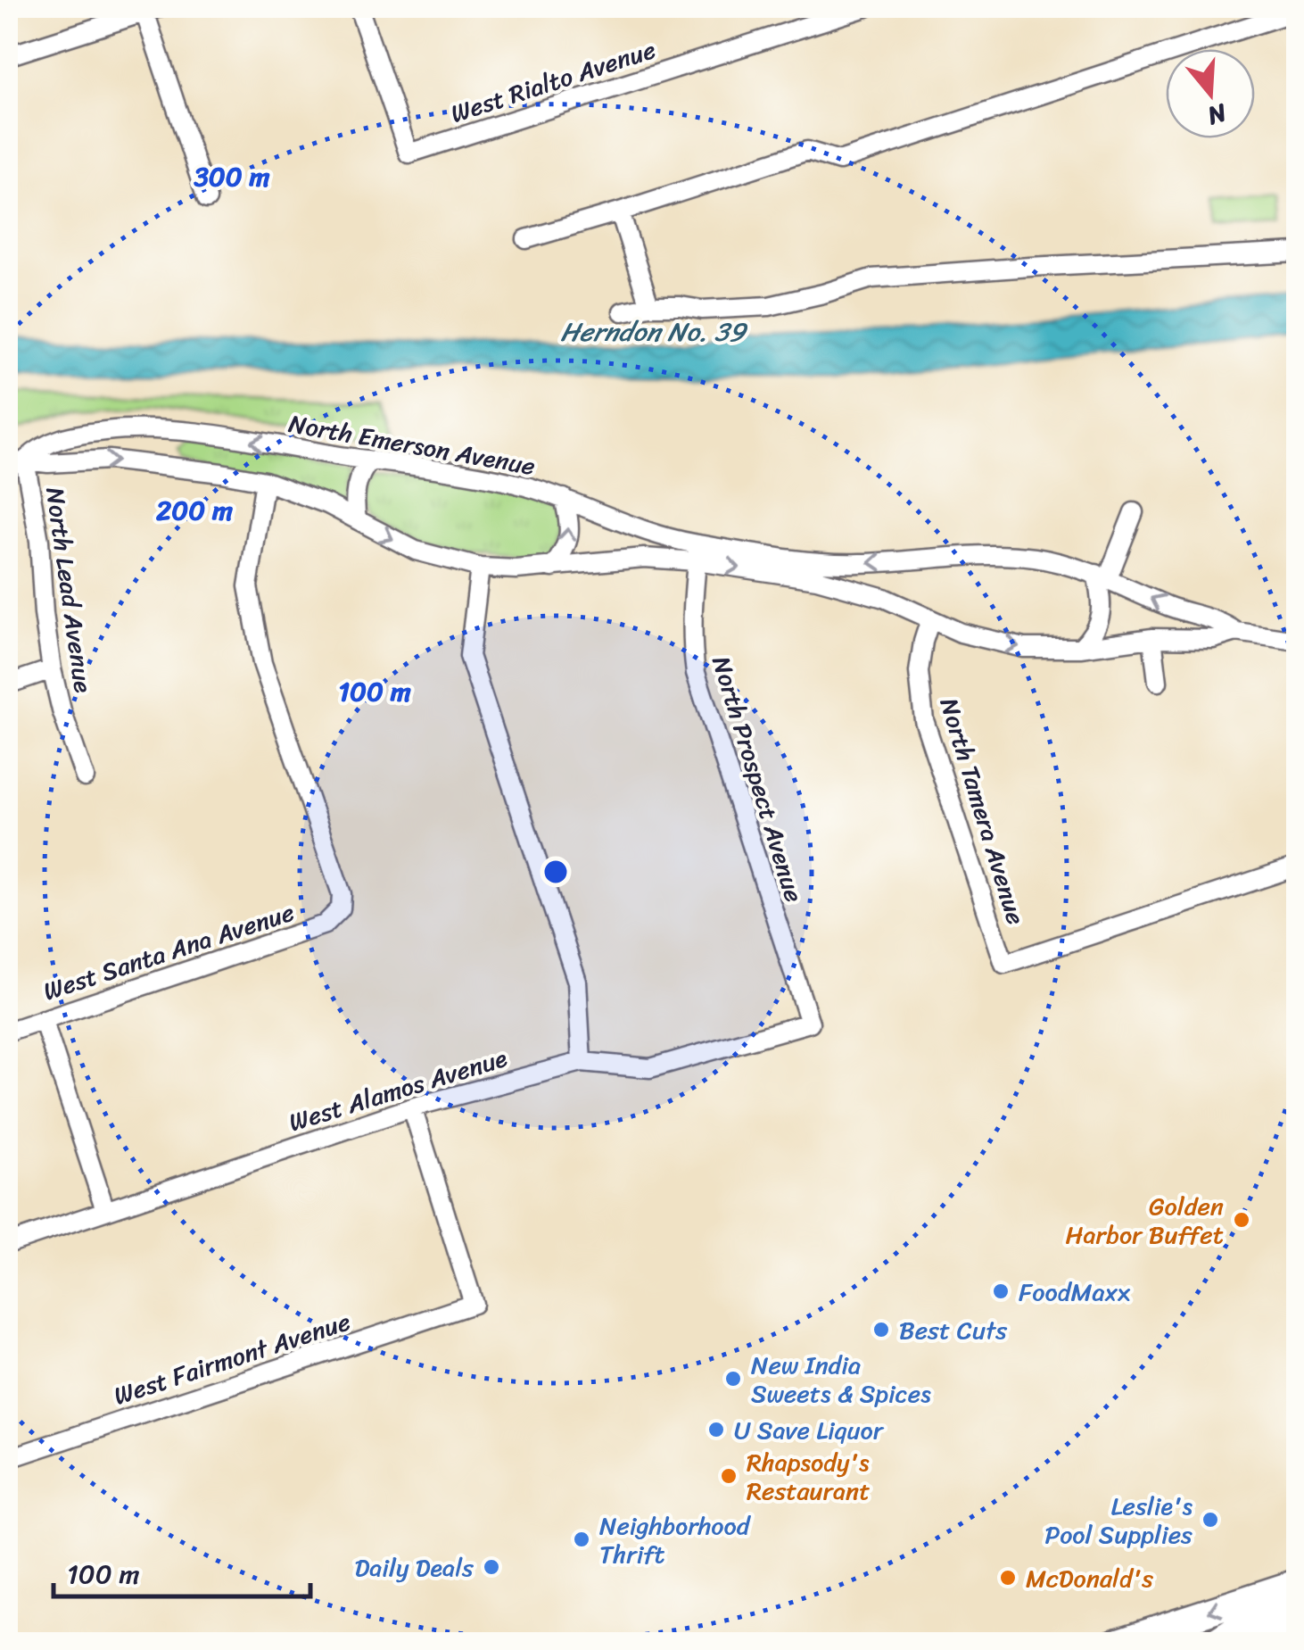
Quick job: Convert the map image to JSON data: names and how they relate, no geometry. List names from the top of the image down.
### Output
{
  "streets": {
    "street": [
      "West Rialto Avenue",
      "North Emerson Avenue",
      "North Lead Avenue",
      "North Prospect Avenue",
      "North Tamera Avenue",
      "West Santa Ana Avenue",
      "West Alamos Avenue",
      "West Fairmont Avenue"
    ]
  },
  "crossings": [
    ["North Emerson Avenue", "North Lead Avenue"],
    ["North Emerson Avenue", "North Prospect Avenue"],
    ["North Emerson Avenue", "North Tamera Avenue"],
    ["North Emerson Avenue", "West Santa Ana Avenue"],
    ["North Prospect Avenue", "West Alamos Avenue"],
    ["West Alamos Avenue", "West Fairmont Avenue"]
  ],
  "water": ["Herndon No. 39"],
  "places": [
    "Golden Harbor Buffet",
    "FoodMaxx",
    "Best Cuts",
    "New India Sweets & Spices",
    "U Save Liquor",
    "Rhapsody's Restaurant",
    "Leslie's Pool Supplies",
    "Neighborhood Thrift",
    "Daily Deals",
    "McDonald's"
  ],
  "scale_bar": "100 m",
  "north": "bottom",
  "rings": ["300 m", "200 m", "100 m"]
}
